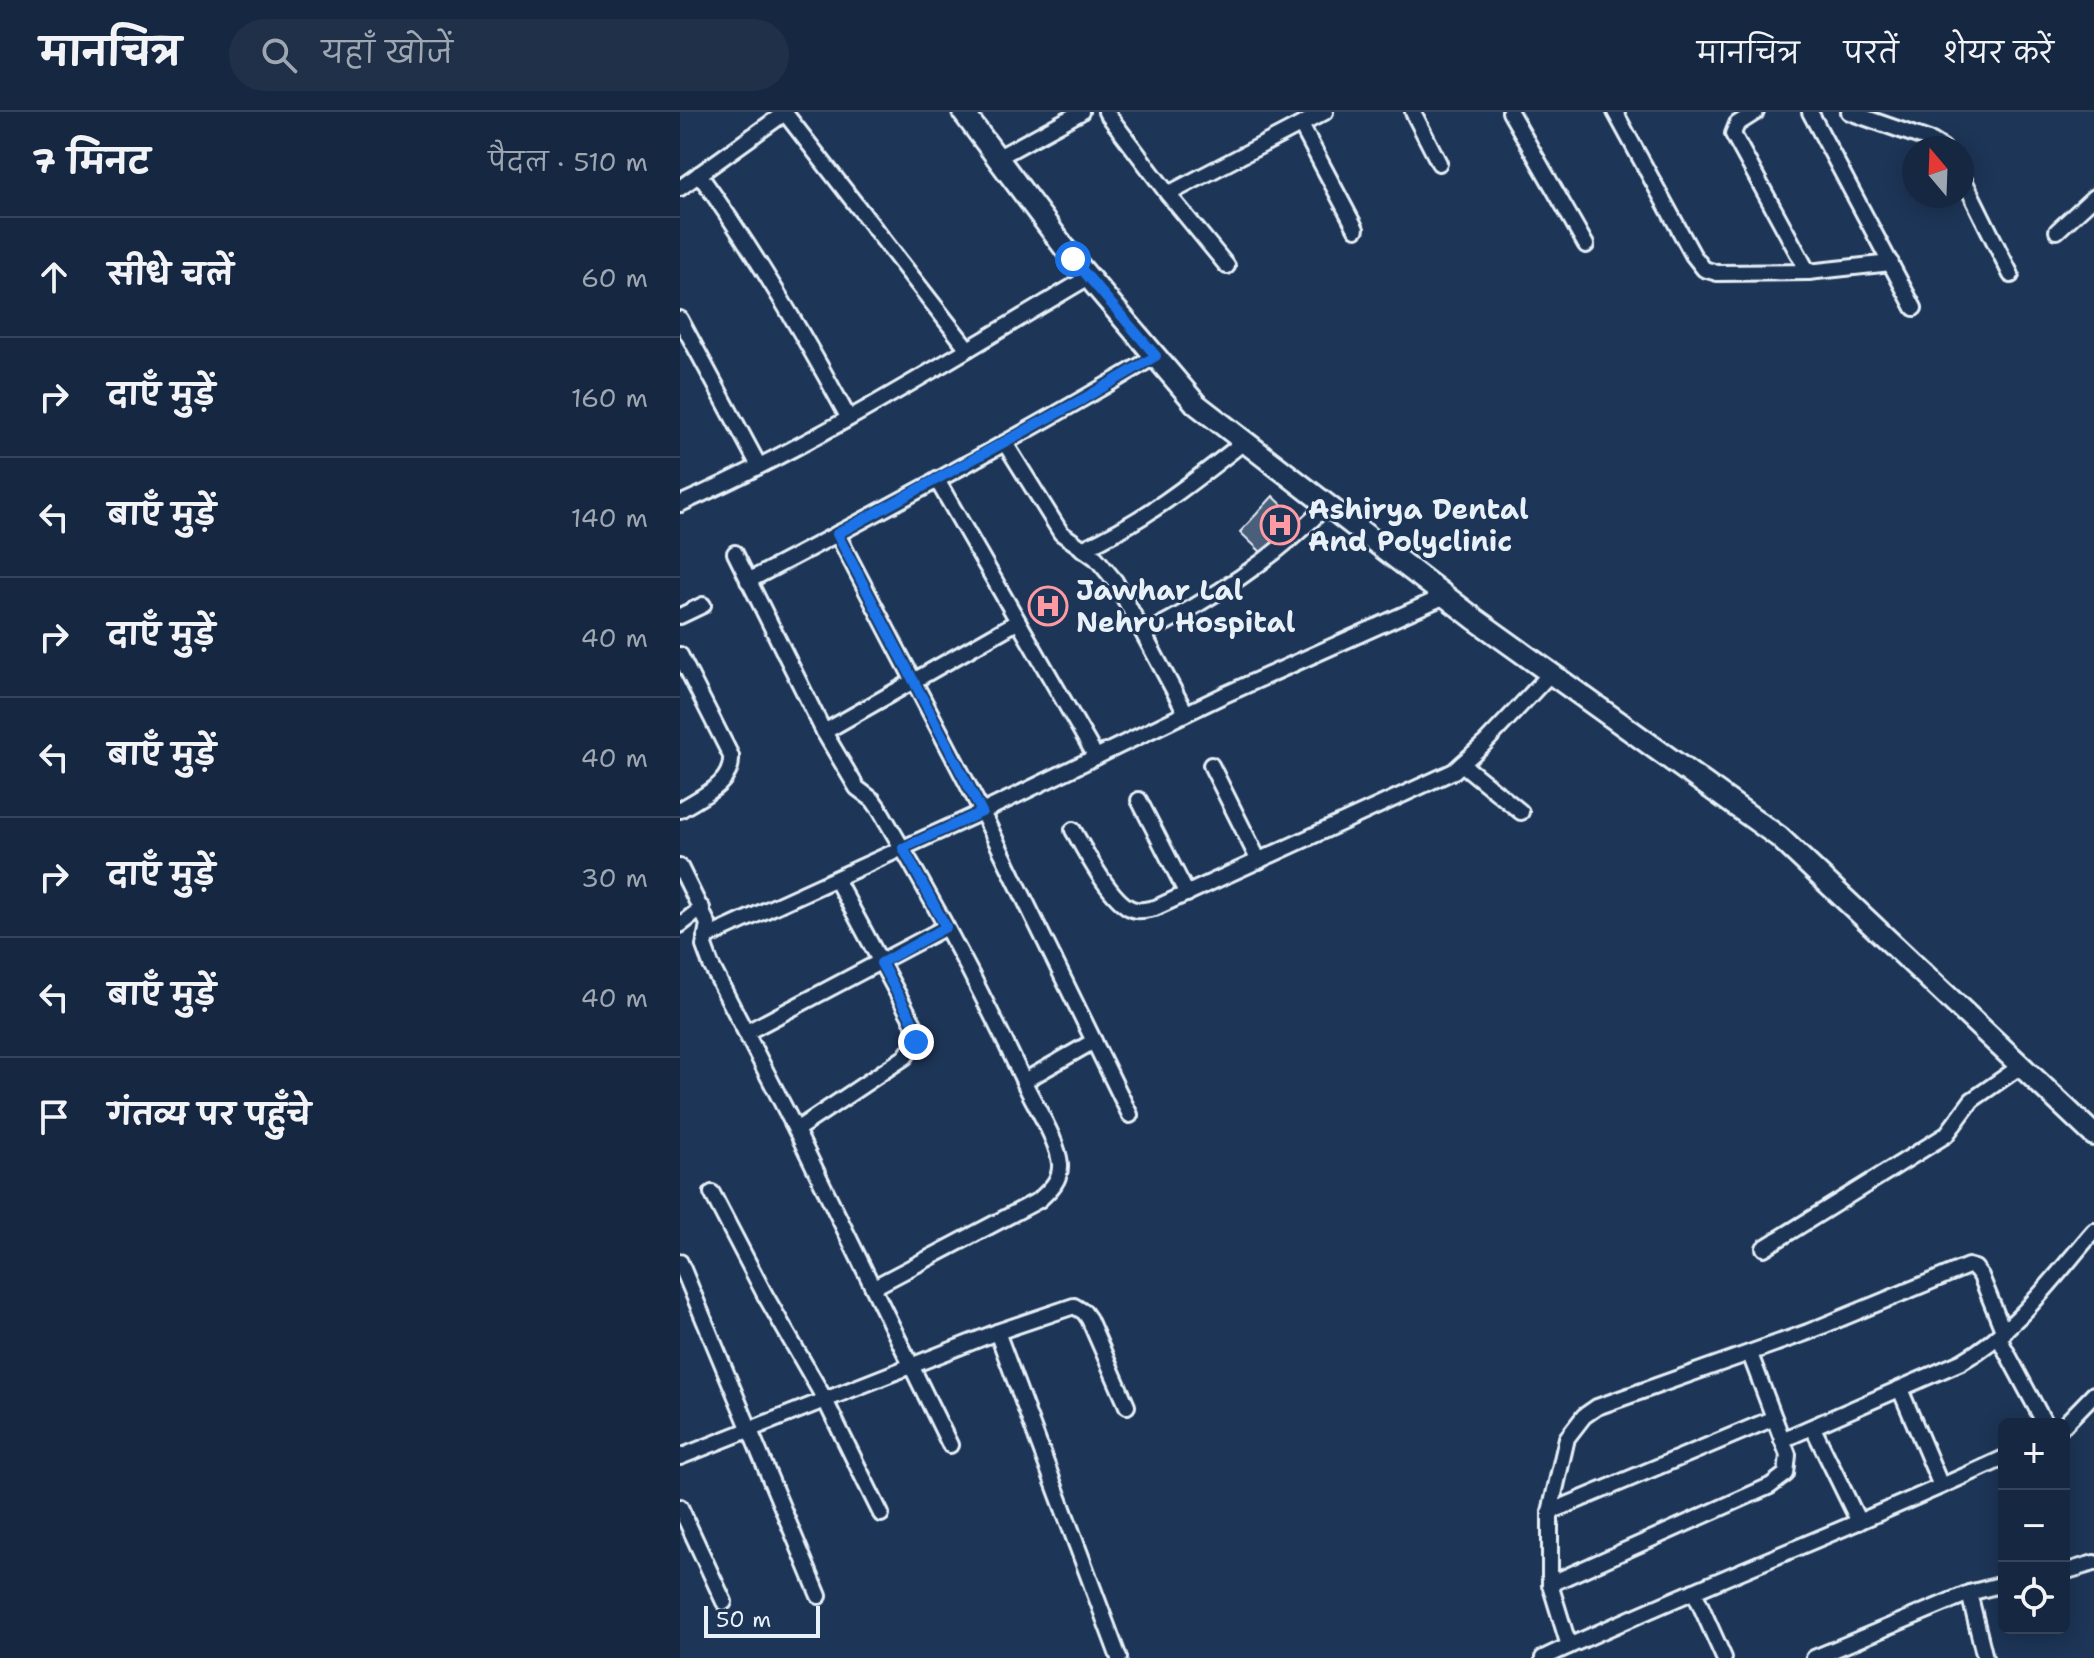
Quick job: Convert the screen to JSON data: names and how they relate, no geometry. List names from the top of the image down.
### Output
{
  "places": {
    "hospital": ["Ashirya Dental And Polyclinic", "Jawhar Lal Nehru Hospital"]
  },
  "scale_bar": "50 m",
  "north": "top",
  "page": {
    "header": "मानचित्र",
    "search": "यहाँ खोजें",
    "nav": ["मानचित्र", "परतें", "शेयर करें"],
    "heading": ["7 मिनट", "पैदल · 510 m"],
    "list": [
      ["सीधे चलें", "60 m"],
      ["दाएँ मुड़ें", "160 m"],
      ["बाएँ मुड़ें", "140 m"],
      ["दाएँ मुड़ें", "40 m"],
      ["बाएँ मुड़ें", "40 m"],
      ["दाएँ मुड़ें", "30 m"],
      ["बाएँ मुड़ें", "40 m"],
      "गंतव्य पर पहुँचे"
    ],
    "map_buttons": ["+", "−"],
    "scale": "50 m"
  }
}
